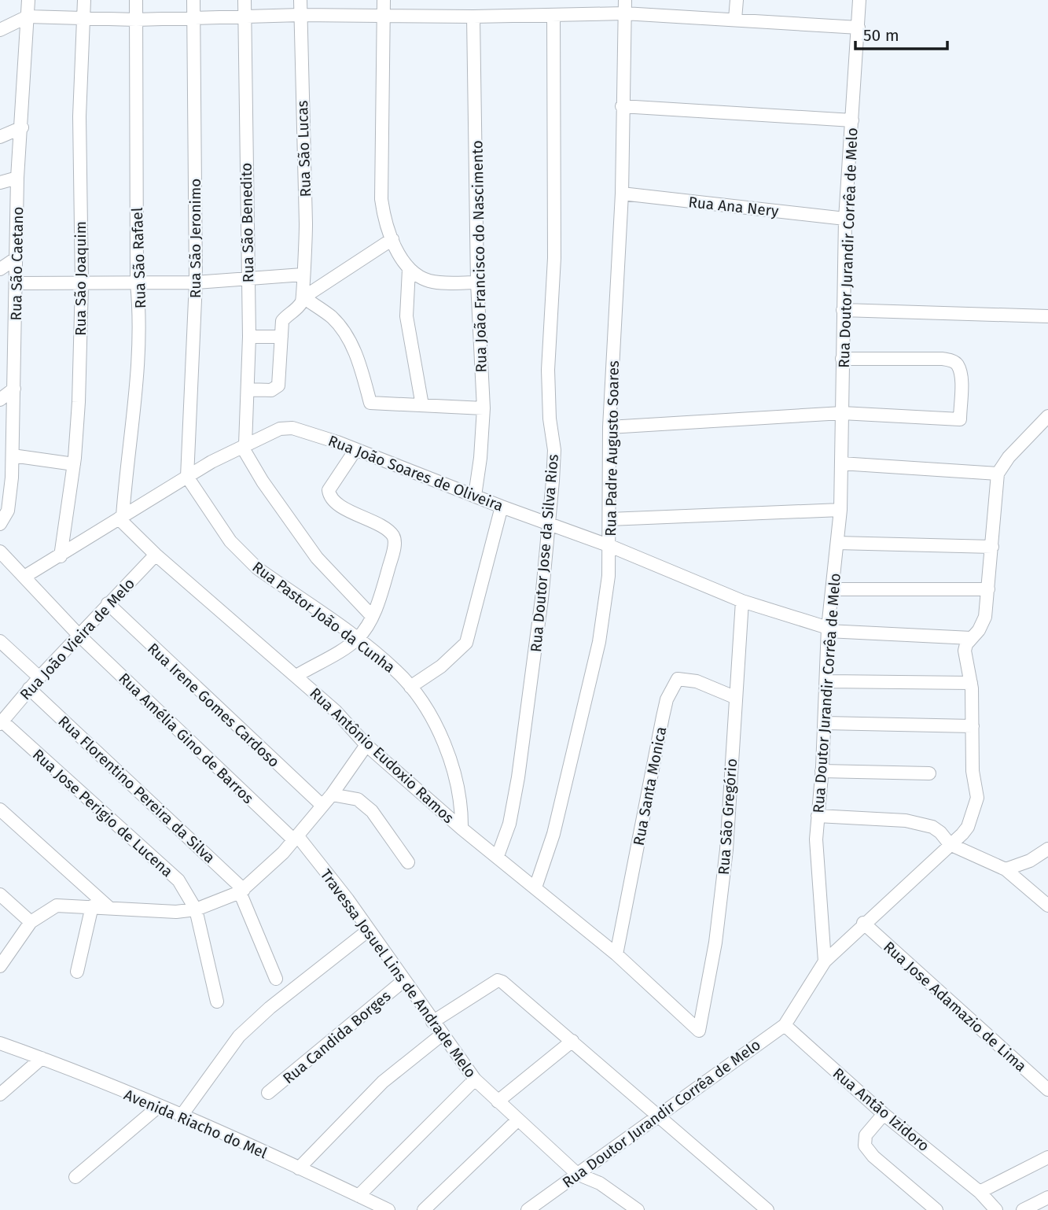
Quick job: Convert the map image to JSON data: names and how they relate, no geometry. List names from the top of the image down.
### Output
{
  "streets": {
    "street": [
      "Rua São Lucas",
      "Rua Ana Nery",
      "Rua São Benedito",
      "Rua São Jeronimo",
      "Rua Doutor Jurandir Corrêa de Melo",
      "Rua João Francisco do Nascimento",
      "Rua São Rafael",
      "Rua São Caetano",
      "Rua São Joaquim",
      "Rua Padre Augusto Soares",
      "Rua João Soares de Oliveira",
      "Rua Doutor Jose da Silva Rios",
      "Rua Pastor João da Cunha",
      "Rua João Vieira de Melo",
      "Rua Irene Gomes Cardoso",
      "Rua Amélia Gino de Barros",
      "Rua Antônio Eudoxio Ramos",
      "Rua Santa Monica",
      "Rua Florentino Pereira da Silva",
      "Rua Jose Perigio de Lucena",
      "Rua São Gregório",
      "Travessa Josuel Lins de Andrade Melo",
      "Rua Jose Adamazio de Lima",
      "Rua Candida Borges",
      "Rua Antão Izidoro",
      "Avenida Riacho do Mel"
    ]
  },
  "crossings": [
    ["Rua Ana Nery", "Rua Doutor Jurandir Corrêa de Melo"],
    ["Rua Ana Nery", "Rua Padre Augusto Soares"],
    ["Rua São Benedito", "Rua João Soares de Oliveira"],
    ["Rua São Jeronimo", "Rua João Soares de Oliveira"],
    ["Rua São Jeronimo", "Rua Pastor João da Cunha"],
    ["Rua Doutor Jurandir Corrêa de Melo", "Rua João Soares de Oliveira"],
    ["Rua Doutor Jurandir Corrêa de Melo", "Travessa Josuel Lins de Andrade Melo"],
    ["Rua Doutor Jurandir Corrêa de Melo", "Rua Antão Izidoro"],
    ["Rua João Francisco do Nascimento", "Rua João Soares de Oliveira"],
    ["Rua São Rafael", "Rua João Soares de Oliveira"],
    ["Rua São Rafael", "Rua Antônio Eudoxio Ramos"],
    ["Rua São Joaquim", "Rua João Soares de Oliveira"],
    ["Rua Padre Augusto Soares", "Rua João Soares de Oliveira"],
    ["Rua Padre Augusto Soares", "Rua Antônio Eudoxio Ramos"],
    ["Rua João Soares de Oliveira", "Rua Doutor Jose da Silva Rios"],
    ["Rua João Soares de Oliveira", "Rua Pastor João da Cunha"],
    ["Rua João Soares de Oliveira", "Rua Amélia Gino de Barros"],
    ["Rua João Soares de Oliveira", "Rua Antônio Eudoxio Ramos"],
    ["Rua João Soares de Oliveira", "Rua São Gregório"],
    ["Rua Doutor Jose da Silva Rios", "Rua Antônio Eudoxio Ramos"],
    ["Rua Pastor João da Cunha", "Rua Antônio Eudoxio Ramos"],
    ["Rua João Vieira de Melo", "Rua Irene Gomes Cardoso"],
    ["Rua João Vieira de Melo", "Rua Amélia Gino de Barros"],
    ["Rua João Vieira de Melo", "Rua Antônio Eudoxio Ramos"],
    ["Rua João Vieira de Melo", "Rua Florentino Pereira da Silva"],
    ["Rua João Vieira de Melo", "Rua Jose Perigio de Lucena"],
    ["Rua Amélia Gino de Barros", "Travessa Josuel Lins de Andrade Melo"],
    ["Rua Antônio Eudoxio Ramos", "Rua Santa Monica"],
    ["Rua Antônio Eudoxio Ramos", "Rua São Gregório"],
    ["Rua Santa Monica", "Rua São Gregório"],
    ["Travessa Josuel Lins de Andrade Melo", "Rua Candida Borges"]
  ],
  "scale_bar": "50 m"
}
